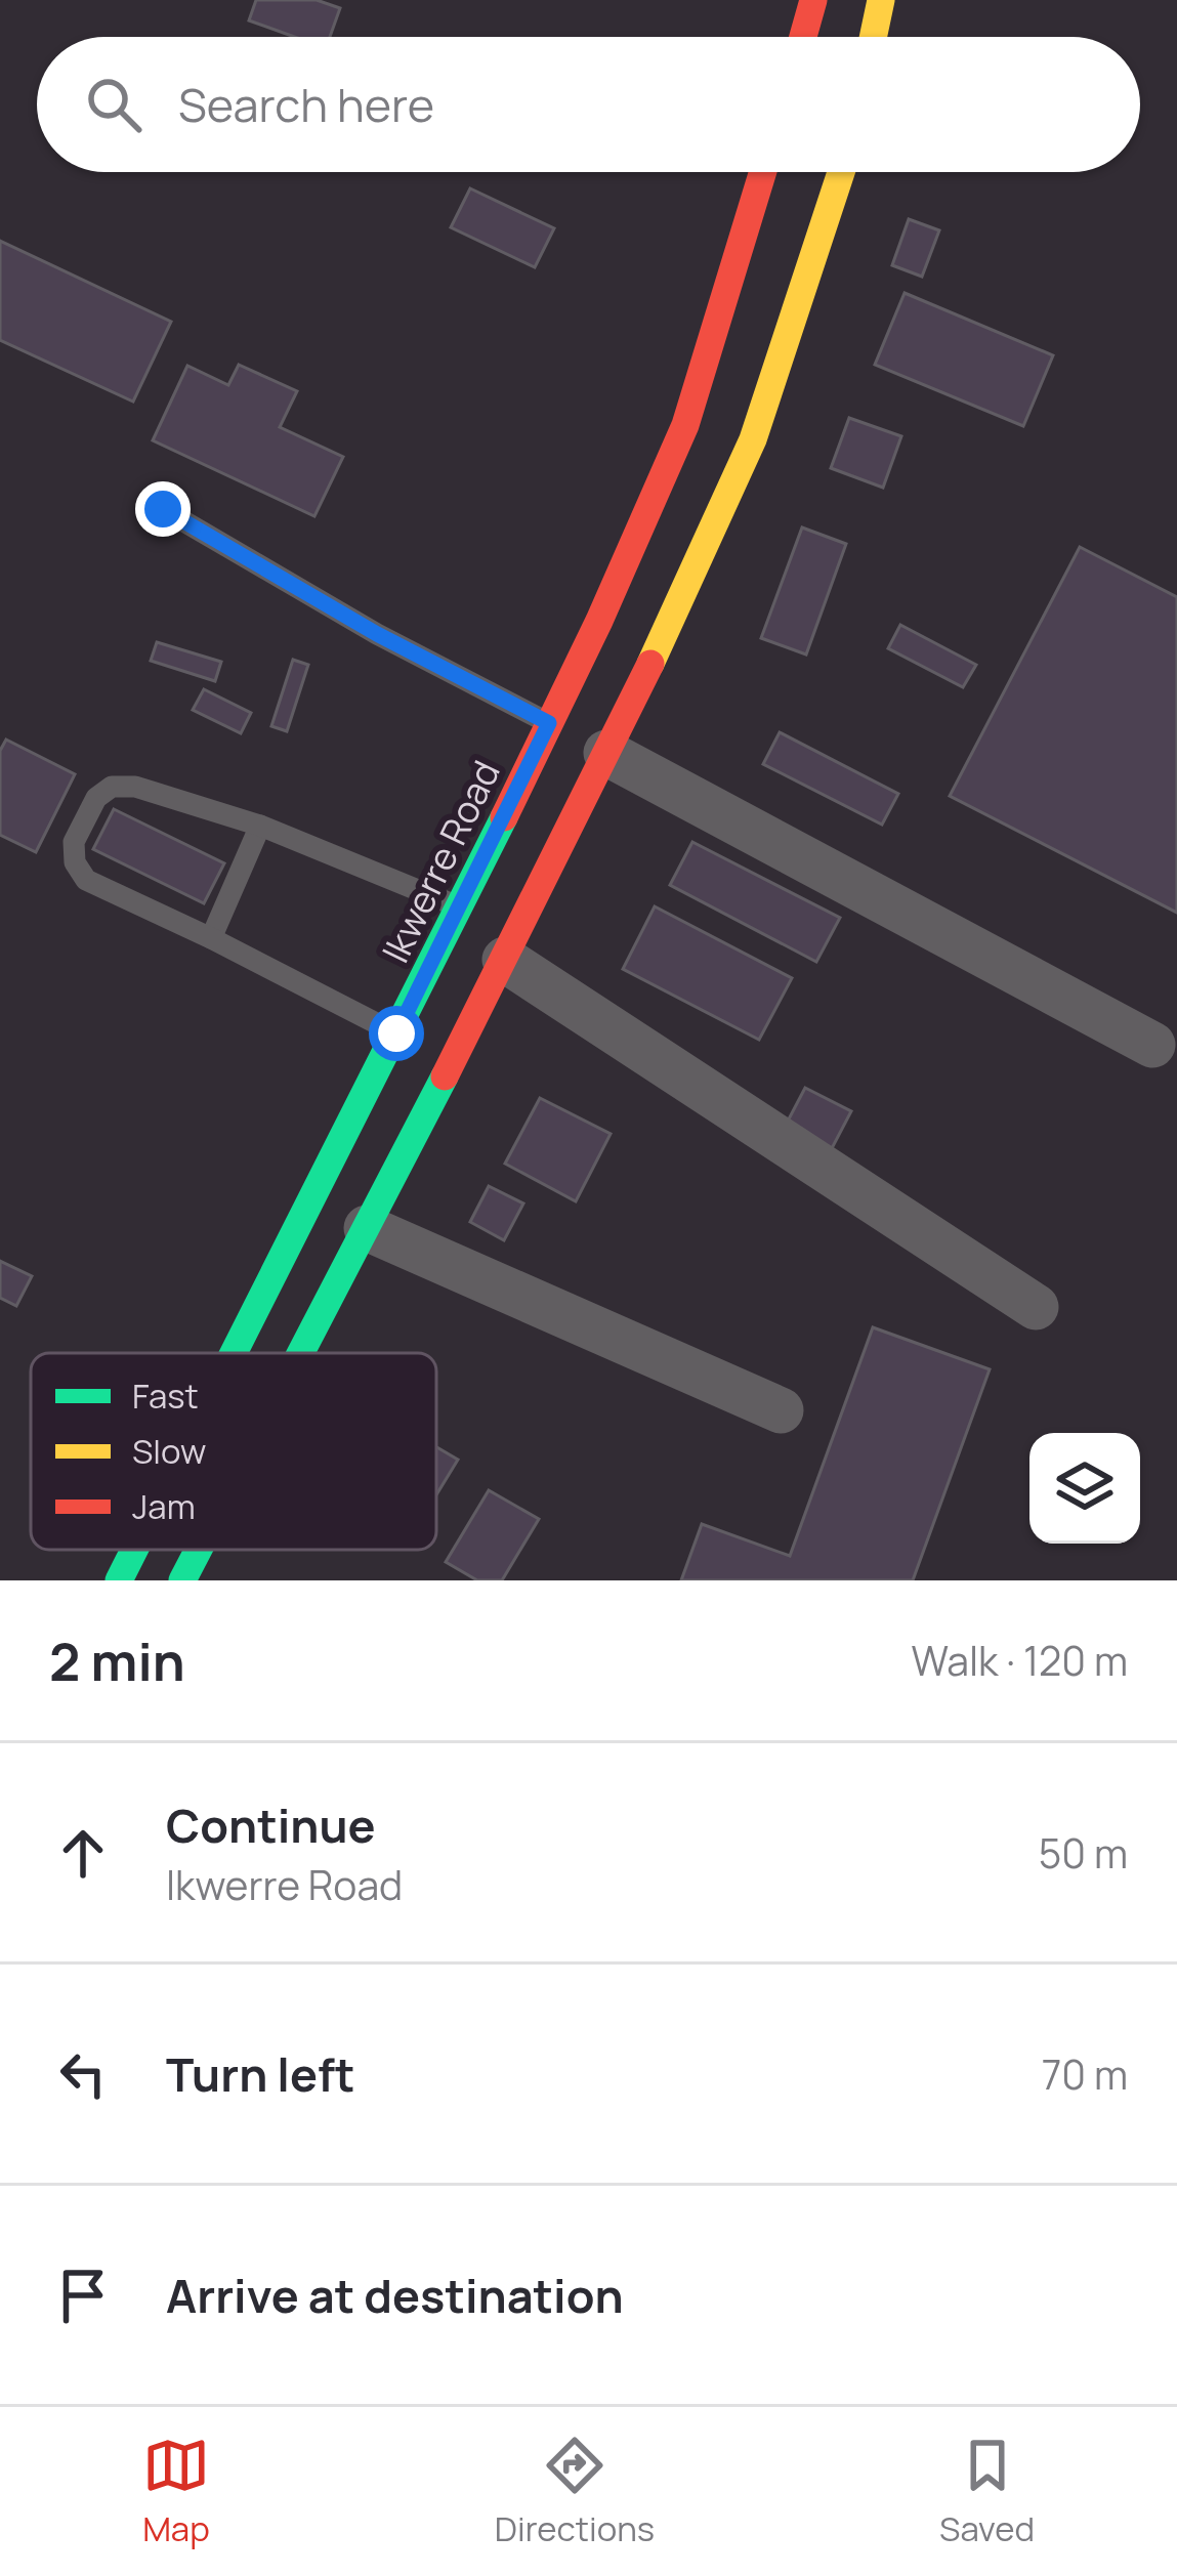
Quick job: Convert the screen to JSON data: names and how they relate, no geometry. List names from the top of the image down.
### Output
{
  "streets": {
    "main road": ["Ikwerre Road"]
  },
  "legend": ["Fast", "Slow", "Jam"],
  "page": {
    "search": "Search here",
    "heading": ["2 min", "Walk · 120 m"],
    "list": [
      ["Continue", "Ikwerre Road", "50 m"],
      ["Turn left", "70 m"],
      "Arrive at destination"
    ],
    "nav": ["Map", "Directions", "Saved"]
  }
}
